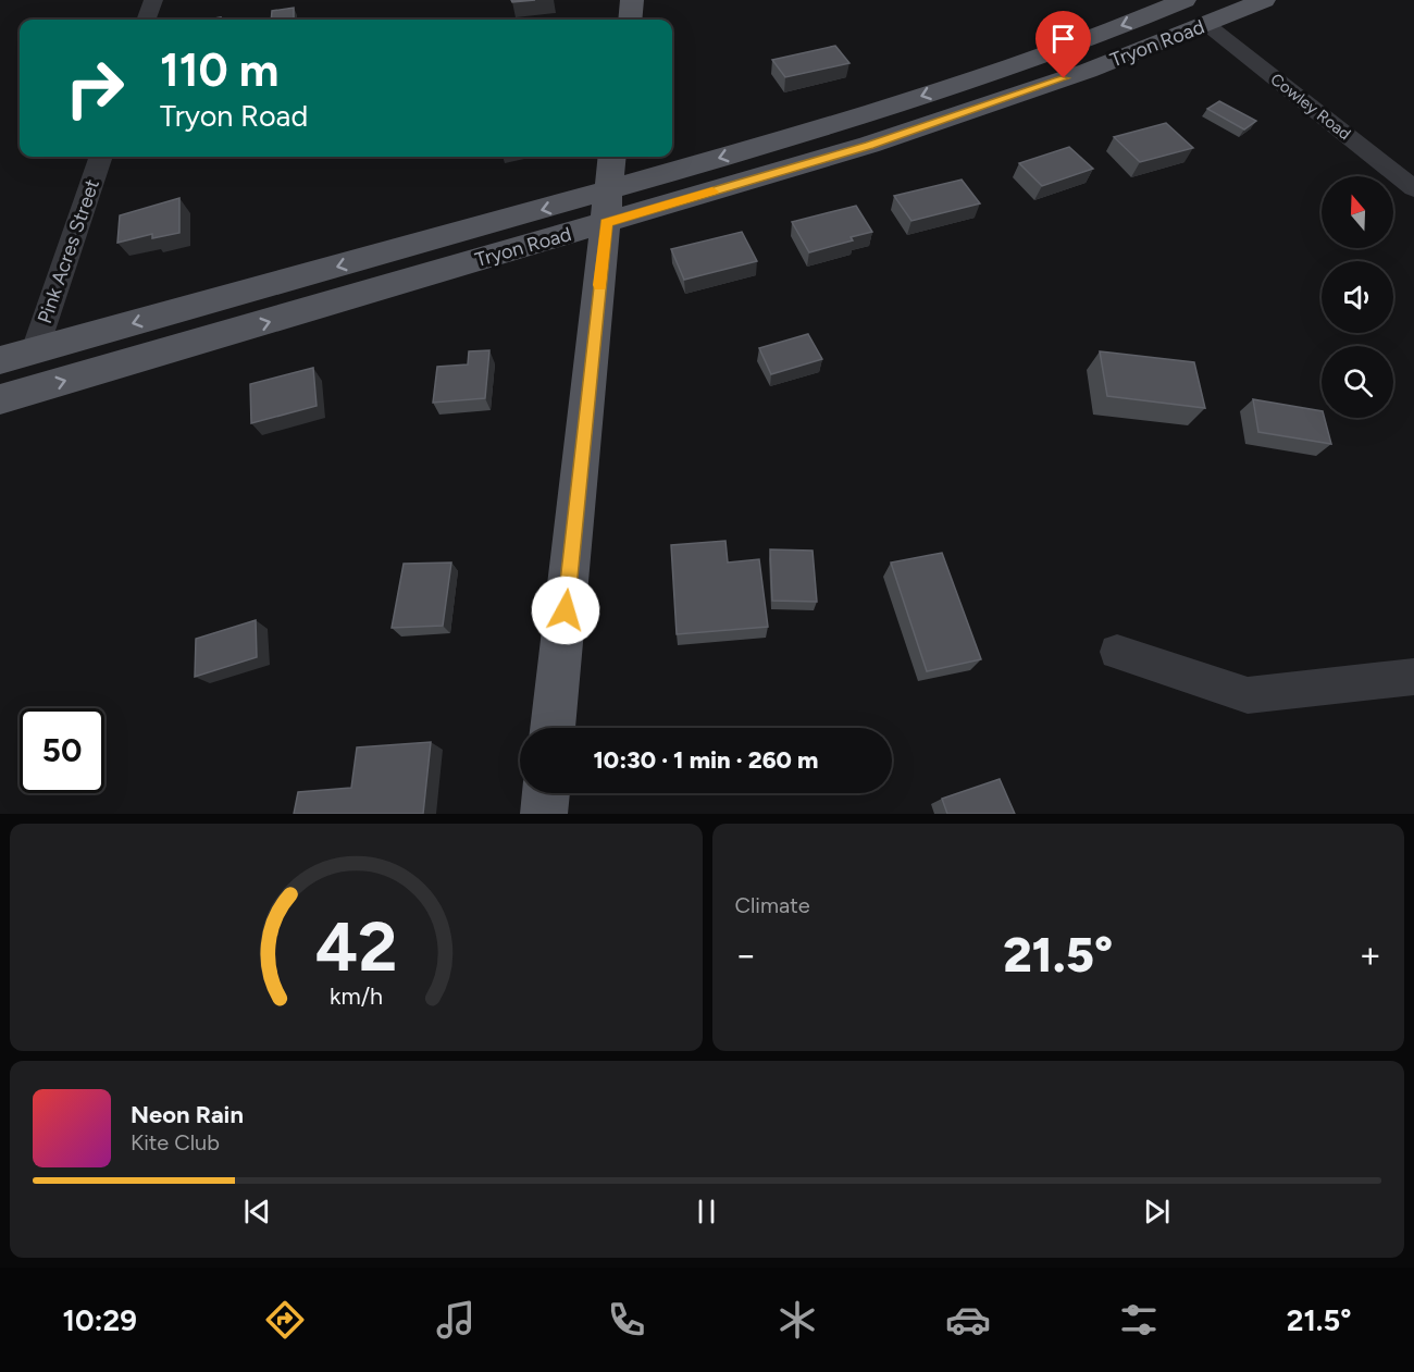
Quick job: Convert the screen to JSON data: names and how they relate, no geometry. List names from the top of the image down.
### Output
{
  "streets": {
    "main road": ["Tryon Road"],
    "street": ["Cowley Road", "Pink Acres Street"]
  },
  "crossings": [
    ["Tryon Road", "Cowley Road"],
    ["Tryon Road", "Pink Acres Street"]
  ],
  "north": "top",
  "page": {
    "turn": ["110 m", "Tryon Road"],
    "limit": "50",
    "trip": "10:30 · 1 min · 260 m",
    "tile": "Climate",
    "heat": ["−", "21.5°", "+"],
    "song": ["Neon Rain", "Kite Club"],
    "tabs": ["10:29", "21.5°"],
    "gauge": ["42", "km/h"]
  }
}
